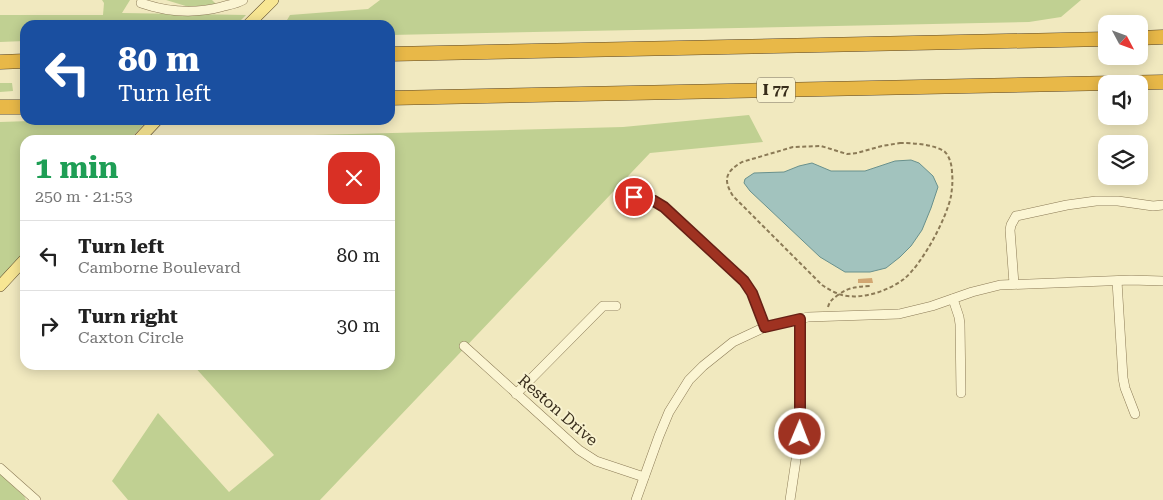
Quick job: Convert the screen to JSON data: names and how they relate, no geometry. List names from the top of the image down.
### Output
{
  "streets": {
    "highway": ["I 77"],
    "street": ["Reston Drive"]
  },
  "north": "bottom right",
  "page": {
    "turn": ["80 m", "Turn left"],
    "heading": ["1 min", "250 m · 21:53"],
    "list": [
      {
        "name": "Turn left",
        "note": "Camborne Boulevard",
        "value": "80 m"
      },
      {
        "name": "Turn right",
        "note": "Caxton Circle",
        "value": "30 m"
      }
    ]
  }
}
